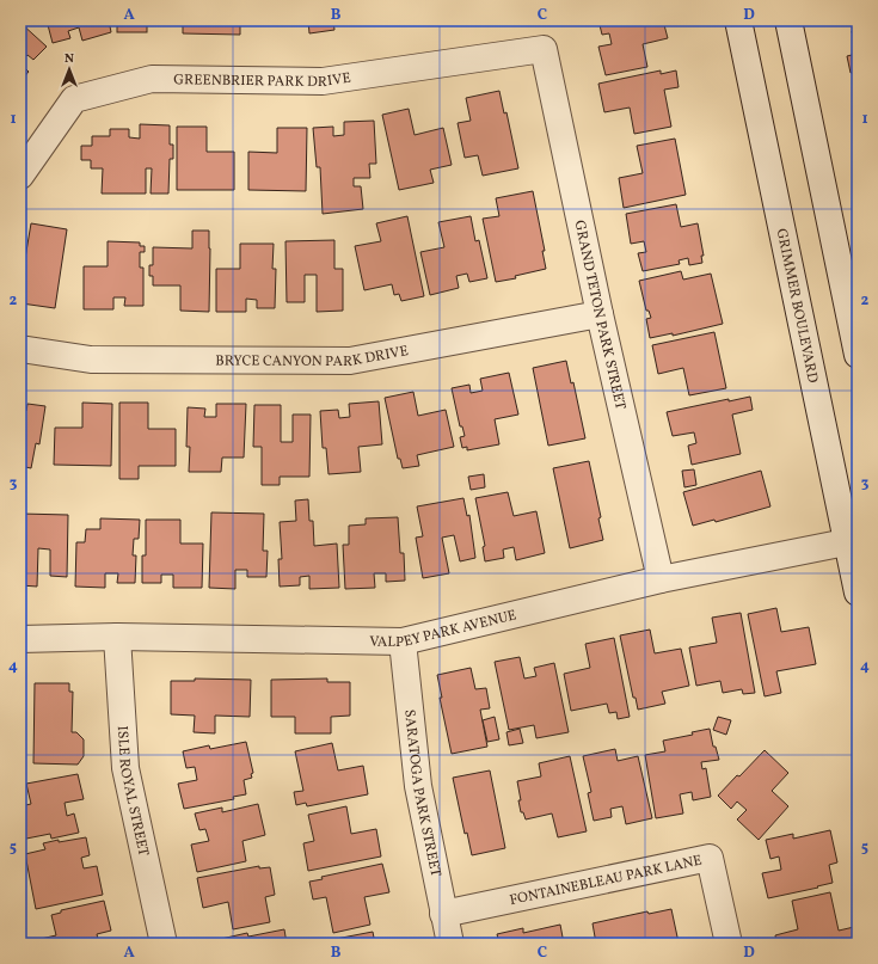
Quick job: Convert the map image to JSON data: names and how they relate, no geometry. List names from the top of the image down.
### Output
{
  "streets": {
    "street": [
      "GREENBRIER PARK DRIVE",
      "GRIMMER BOULEVARD",
      "GRAND TETON PARK STREET",
      "BRYCE CANYON PARK DRIVE",
      "VALPEY PARK AVENUE",
      "ISLE ROYAL STREET",
      "SARATOGA PARK STREET",
      "FONTAINEBLEAU PARK LANE"
    ]
  },
  "crossings": [
    ["GREENBRIER PARK DRIVE", "GRAND TETON PARK STREET"],
    ["GRIMMER BOULEVARD", "VALPEY PARK AVENUE"],
    ["GRAND TETON PARK STREET", "BRYCE CANYON PARK DRIVE"],
    ["GRAND TETON PARK STREET", "VALPEY PARK AVENUE"],
    ["VALPEY PARK AVENUE", "ISLE ROYAL STREET"],
    ["VALPEY PARK AVENUE", "SARATOGA PARK STREET"],
    ["SARATOGA PARK STREET", "FONTAINEBLEAU PARK LANE"]
  ],
  "north": "top",
  "grid": {
    "columns": [
      "A",
      "B",
      "C",
      "D"
    ],
    "rows": [
      "1",
      "2",
      "3",
      "4",
      "5"
    ]
  }
}
